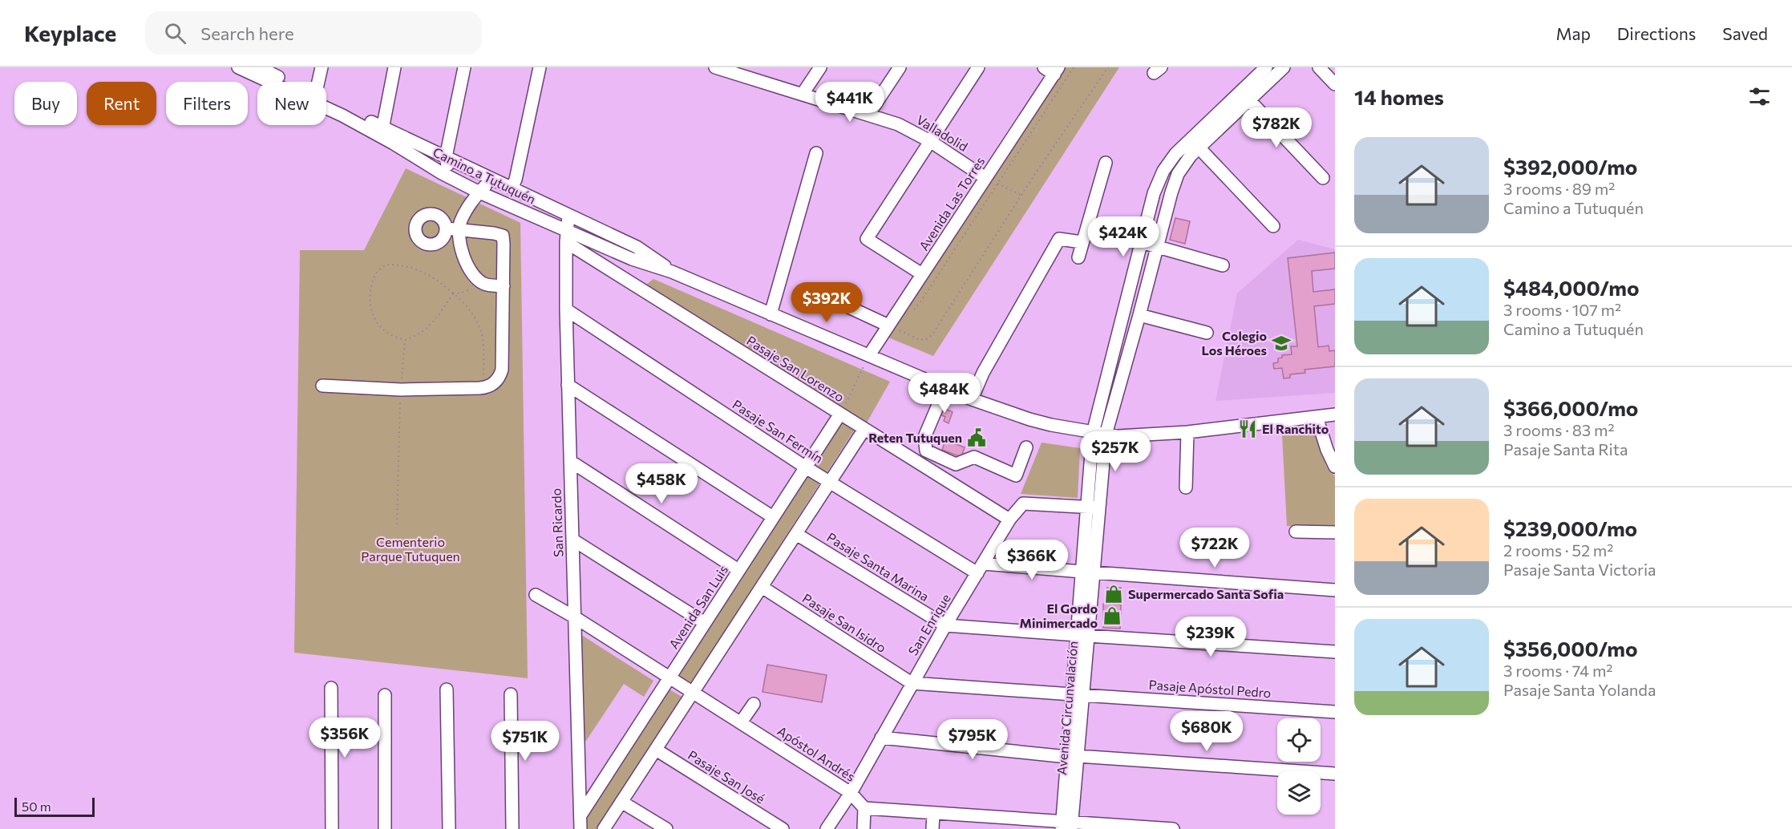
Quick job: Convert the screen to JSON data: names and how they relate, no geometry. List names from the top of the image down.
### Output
{
  "streets": {
    "street": [
      "Valladolid",
      "Camino a Tutuquén",
      "Avenida Las Torres",
      "Pasaje San Lorenzo",
      "Pasaje San Fermín",
      "San Ricardo",
      "Pasaje Santa Marina",
      "Avenida San Luis",
      "Pasaje San Isidro",
      "San Enrique",
      "Pasaje Apóstol Pedro",
      "Avenida Circunvalación",
      "Apóstol Andrés",
      "Pasaje San José"
    ]
  },
  "crossings": [
    ["Valladolid", "Avenida Las Torres"],
    ["Camino a Tutuquén", "Avenida Las Torres"],
    ["Camino a Tutuquén", "Pasaje San Lorenzo"],
    ["Camino a Tutuquén", "San Ricardo"],
    ["Camino a Tutuquén", "Avenida Circunvalación"],
    ["Pasaje San Lorenzo", "San Ricardo"],
    ["Pasaje San Lorenzo", "Avenida San Luis"],
    ["Pasaje San Lorenzo", "San Enrique"],
    ["Pasaje San Fermín", "San Ricardo"],
    ["Pasaje San Fermín", "Avenida San Luis"],
    ["Pasaje San Fermín", "San Enrique"],
    ["San Ricardo", "Avenida San Luis"],
    ["San Ricardo", "Apóstol Andrés"],
    ["Pasaje Santa Marina", "San Enrique"],
    ["Avenida San Luis", "Apóstol Andrés"],
    ["Pasaje San Isidro", "San Enrique"],
    ["Pasaje San Isidro", "Pasaje Apóstol Pedro"],
    ["San Enrique", "Pasaje Apóstol Pedro"],
    ["San Enrique", "Avenida Circunvalación"],
    ["San Enrique", "Apóstol Andrés"],
    ["Pasaje Apóstol Pedro", "Avenida Circunvalación"]
  ],
  "parks": ["Cementerio Parque Tutuquen"],
  "places": {
    "school or university": ["Colegio Los Héroes"],
    "restaurant": ["El Ranchito"],
    "public building": ["Reten Tutuquen"],
    "shop": ["Supermercado Santa Sofia", "El Gordo Minimercado"]
  },
  "scale_bar": "50 m",
  "page": {
    "header": "Keyplace",
    "search": "Search here",
    "nav": ["Map", "Directions", "Saved"],
    "heading": "14 homes",
    "price": [
      "$441K",
      "$782K",
      "$424K",
      "$392K",
      "$484K",
      "$257K",
      "$458K",
      "$722K",
      "$366K",
      "$239K",
      "$680K",
      "$356K",
      "$795K",
      "$751K"
    ],
    "chip": [
      "Buy",
      "Rent",
      "Filters",
      "New"
    ],
    "list": [
      {
        "name": "$392,000/mo",
        "note": "3 rooms · 89 m² · Camino a Tutuquén"
      },
      {
        "name": "$484,000/mo",
        "note": "3 rooms · 107 m² · Camino a Tutuquén"
      },
      {
        "name": "$366,000/mo",
        "note": "3 rooms · 83 m² · Pasaje Santa Rita"
      },
      {
        "name": "$239,000/mo",
        "note": "2 rooms · 52 m² · Pasaje Santa Victoria"
      },
      {
        "name": "$356,000/mo",
        "note": "3 rooms · 74 m² · Pasaje Santa Yolanda"
      }
    ],
    "scale": "50 m"
  }
}
